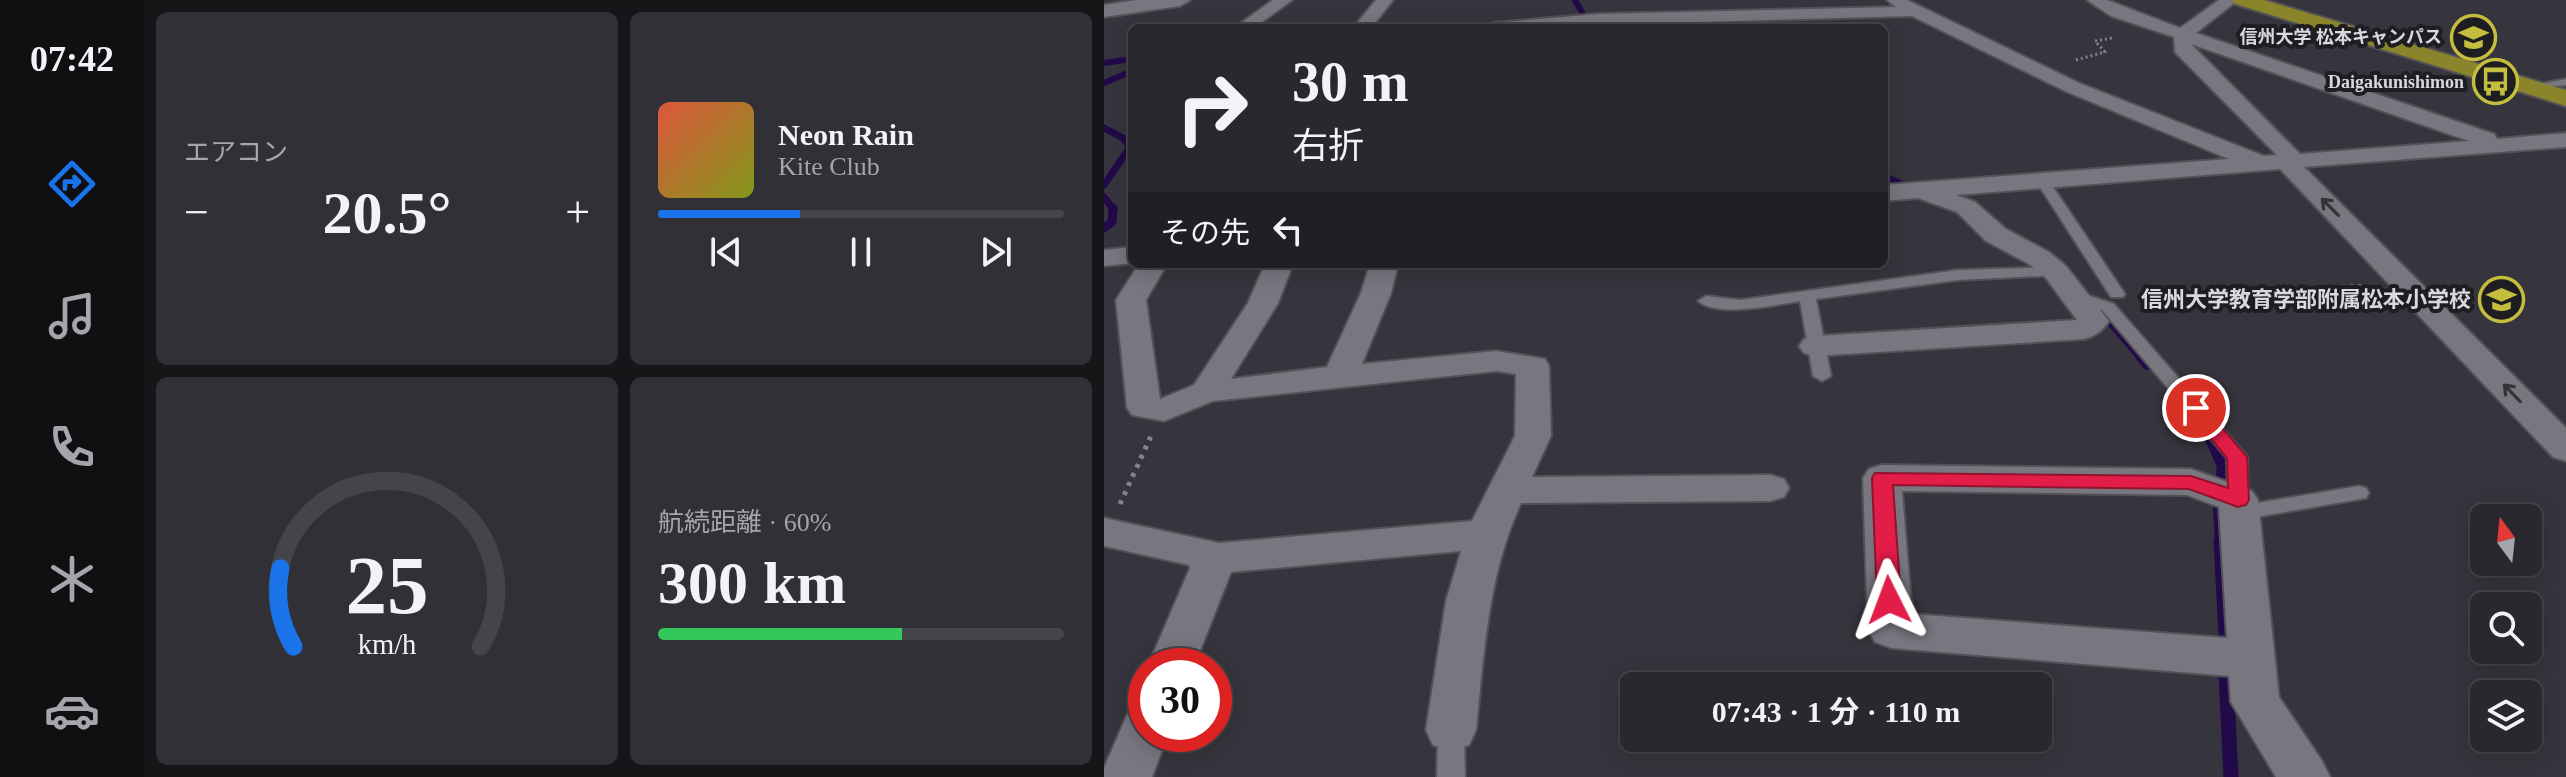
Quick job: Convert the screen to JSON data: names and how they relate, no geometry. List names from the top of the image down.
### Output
{
  "places": {
    "school or university": ["信州大学 松本キャンパス", "信州大学教育学部附属松本小学校"],
    "bus stop": ["Daigakunishimon"]
  },
  "north": "top",
  "page": {
    "tabs": "07:42",
    "tile": [
      "エアコン",
      ["航続距離 · 60%", "300 km"]
    ],
    "turn": ["30 m", "右折"],
    "song": ["Neon Rain", "Kite Club"],
    "heat": ["−", "20.5°", "+"],
    "then": "その先",
    "limit": "30",
    "trip": "07:43 · 1 分 · 110 m",
    "gauge": ["25", "km/h"]
  }
}
